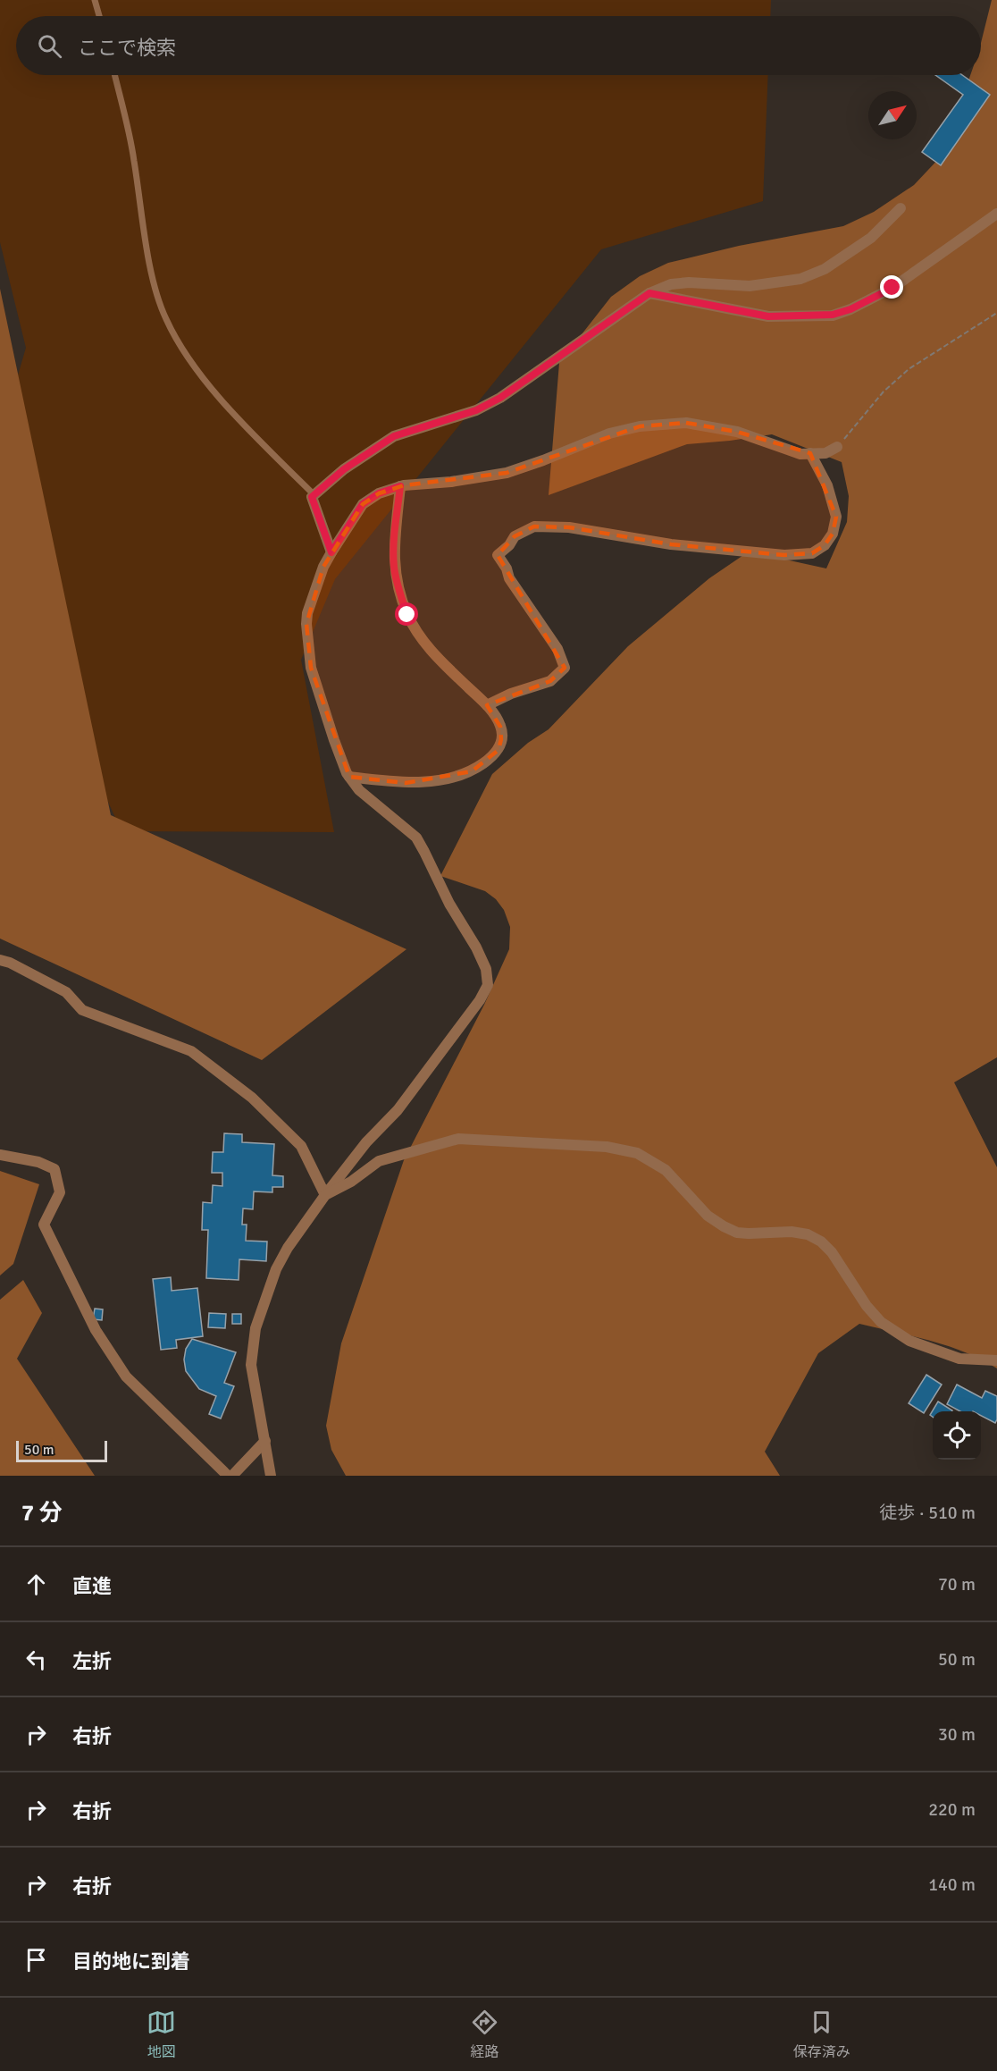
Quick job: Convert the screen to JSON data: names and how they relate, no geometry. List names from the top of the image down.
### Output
{
  "scale_bar": "50 m",
  "north": "top right",
  "page": {
    "search": "ここで検索",
    "scale": "50 m",
    "heading": ["7 分", "徒歩 · 510 m"],
    "list": [
      ["直進", "70 m"],
      ["左折", "50 m"],
      ["右折", "30 m"],
      ["右折", "220 m"],
      ["右折", "140 m"],
      "目的地に到着"
    ],
    "nav": ["地図", "経路", "保存済み"]
  }
}
